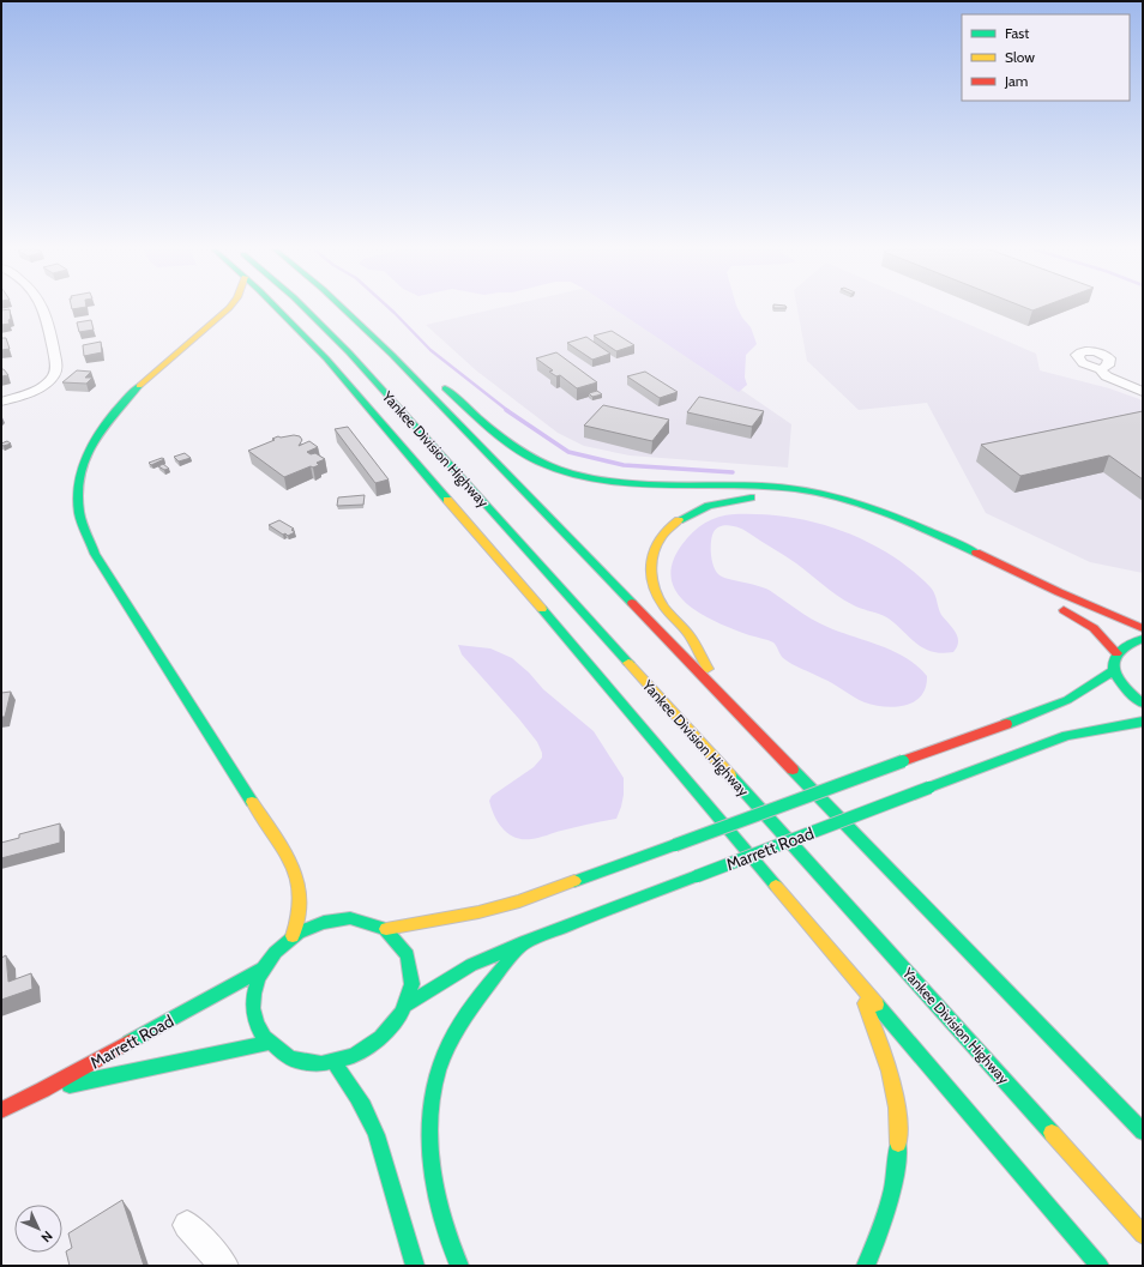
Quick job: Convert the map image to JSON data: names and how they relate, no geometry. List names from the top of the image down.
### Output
{
  "streets": {
    "main road": ["Yankee Division Highway", "Marrett Road"]
  },
  "legend": ["Fast", "Slow", "Jam"],
  "north": "bottom right"
}
